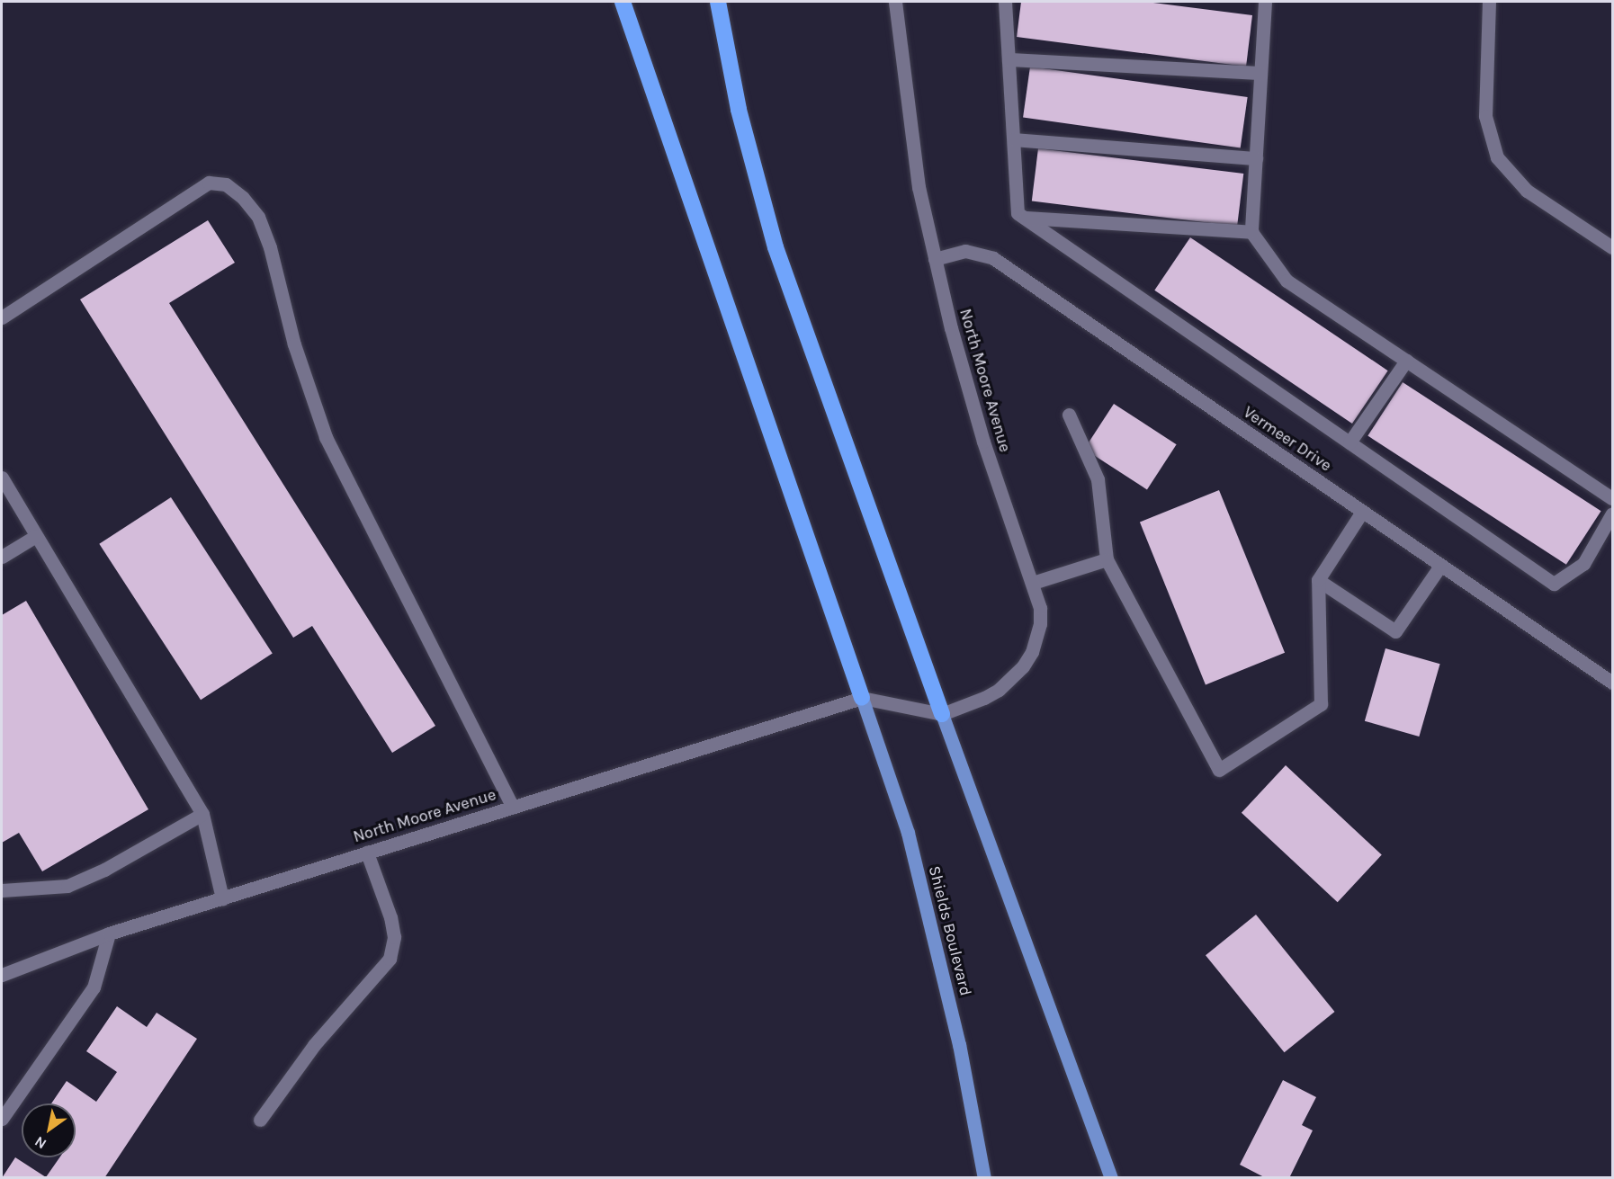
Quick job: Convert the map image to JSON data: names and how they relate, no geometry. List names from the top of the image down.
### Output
{
  "streets": {
    "main road": ["Shields Boulevard"],
    "street": ["North Moore Avenue", "Vermeer Drive"]
  },
  "crossings": [
    ["North Moore Avenue", "Vermeer Drive"],
    ["North Moore Avenue", "Shields Boulevard"]
  ],
  "north": "bottom left"
}
